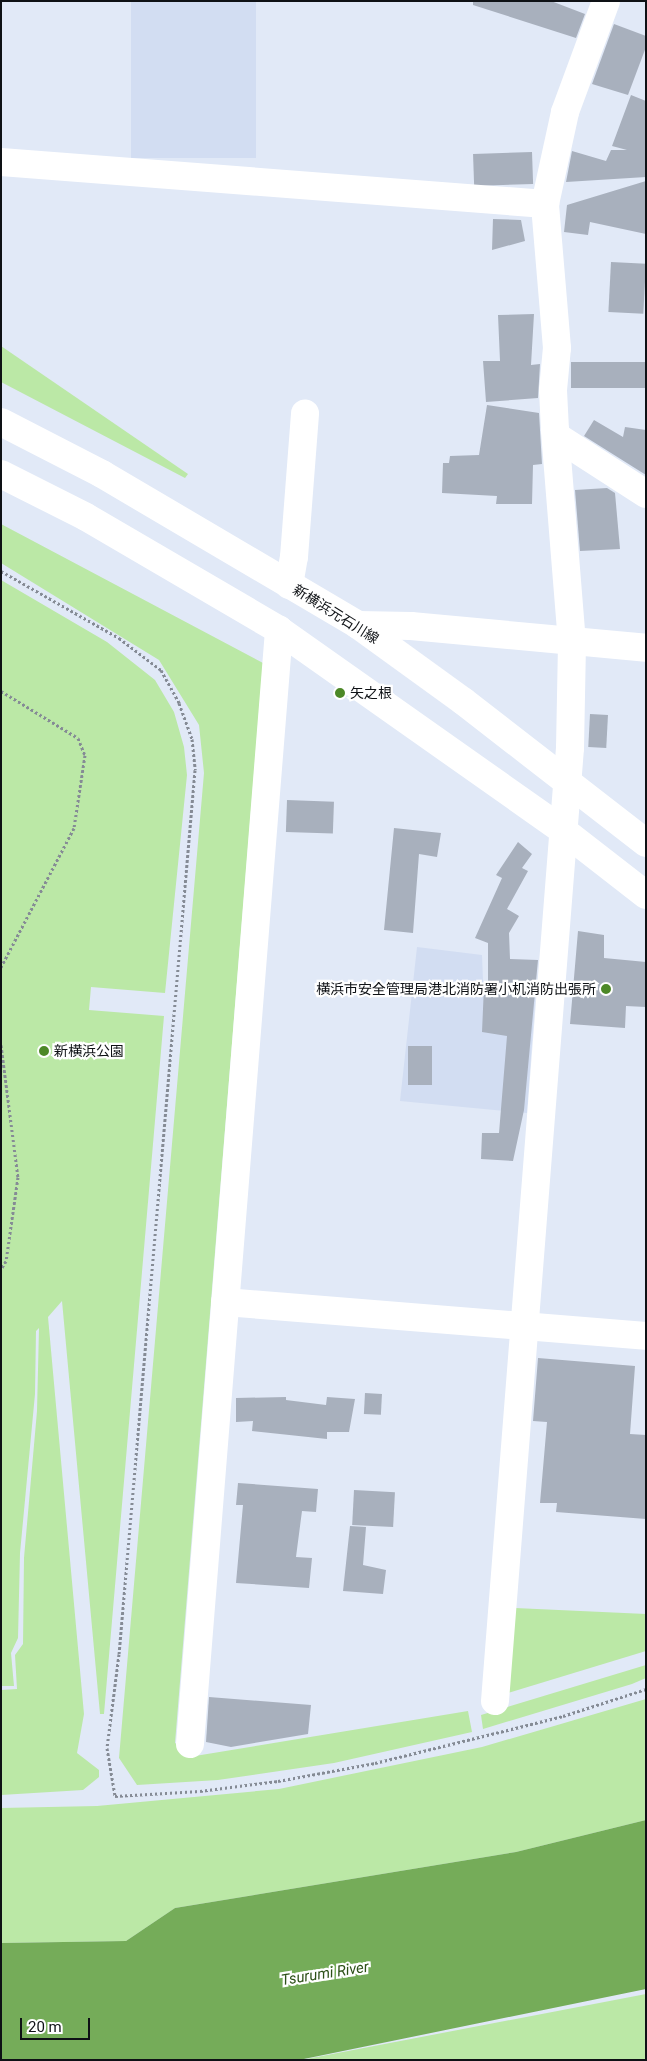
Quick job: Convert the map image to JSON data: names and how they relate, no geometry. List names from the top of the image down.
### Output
{
  "streets": {
    "street": ["新横浜元石川線"]
  },
  "water": ["Tsurumi River"],
  "places": ["矢之根", "横浜市安全管理局港北消防署小机消防出張所", "新横浜公園"],
  "scale_bar": "20 m"
}
